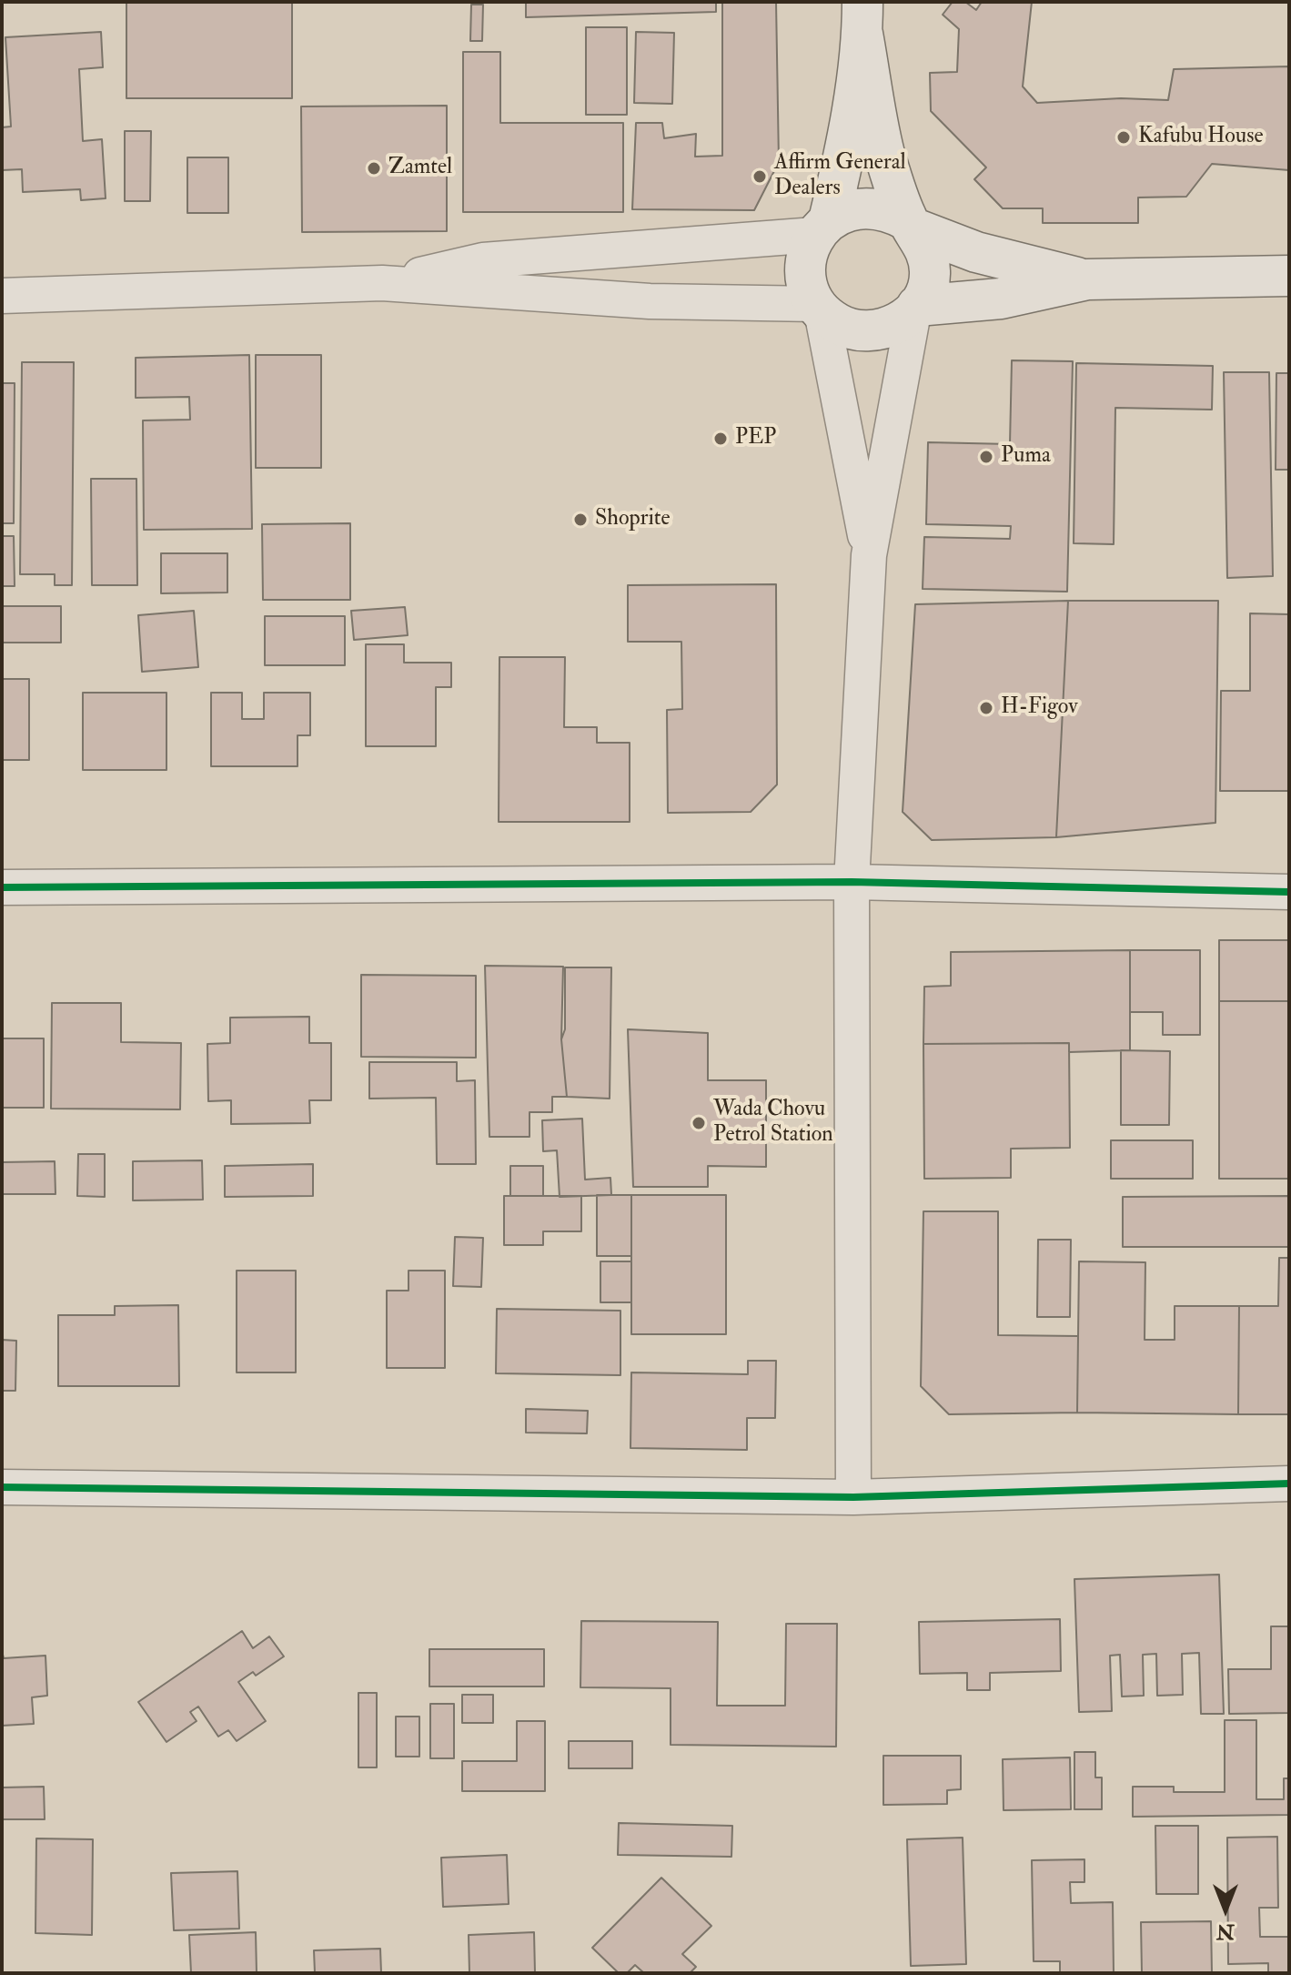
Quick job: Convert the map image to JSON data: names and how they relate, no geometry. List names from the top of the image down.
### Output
{
  "places": [
    "Kafubu House",
    "Zamtel",
    "Affirm General Dealers",
    "PEP",
    "Puma",
    "Shoprite",
    "H-Figov",
    "Wada Chovu Petrol Station"
  ],
  "north": "bottom"
}
